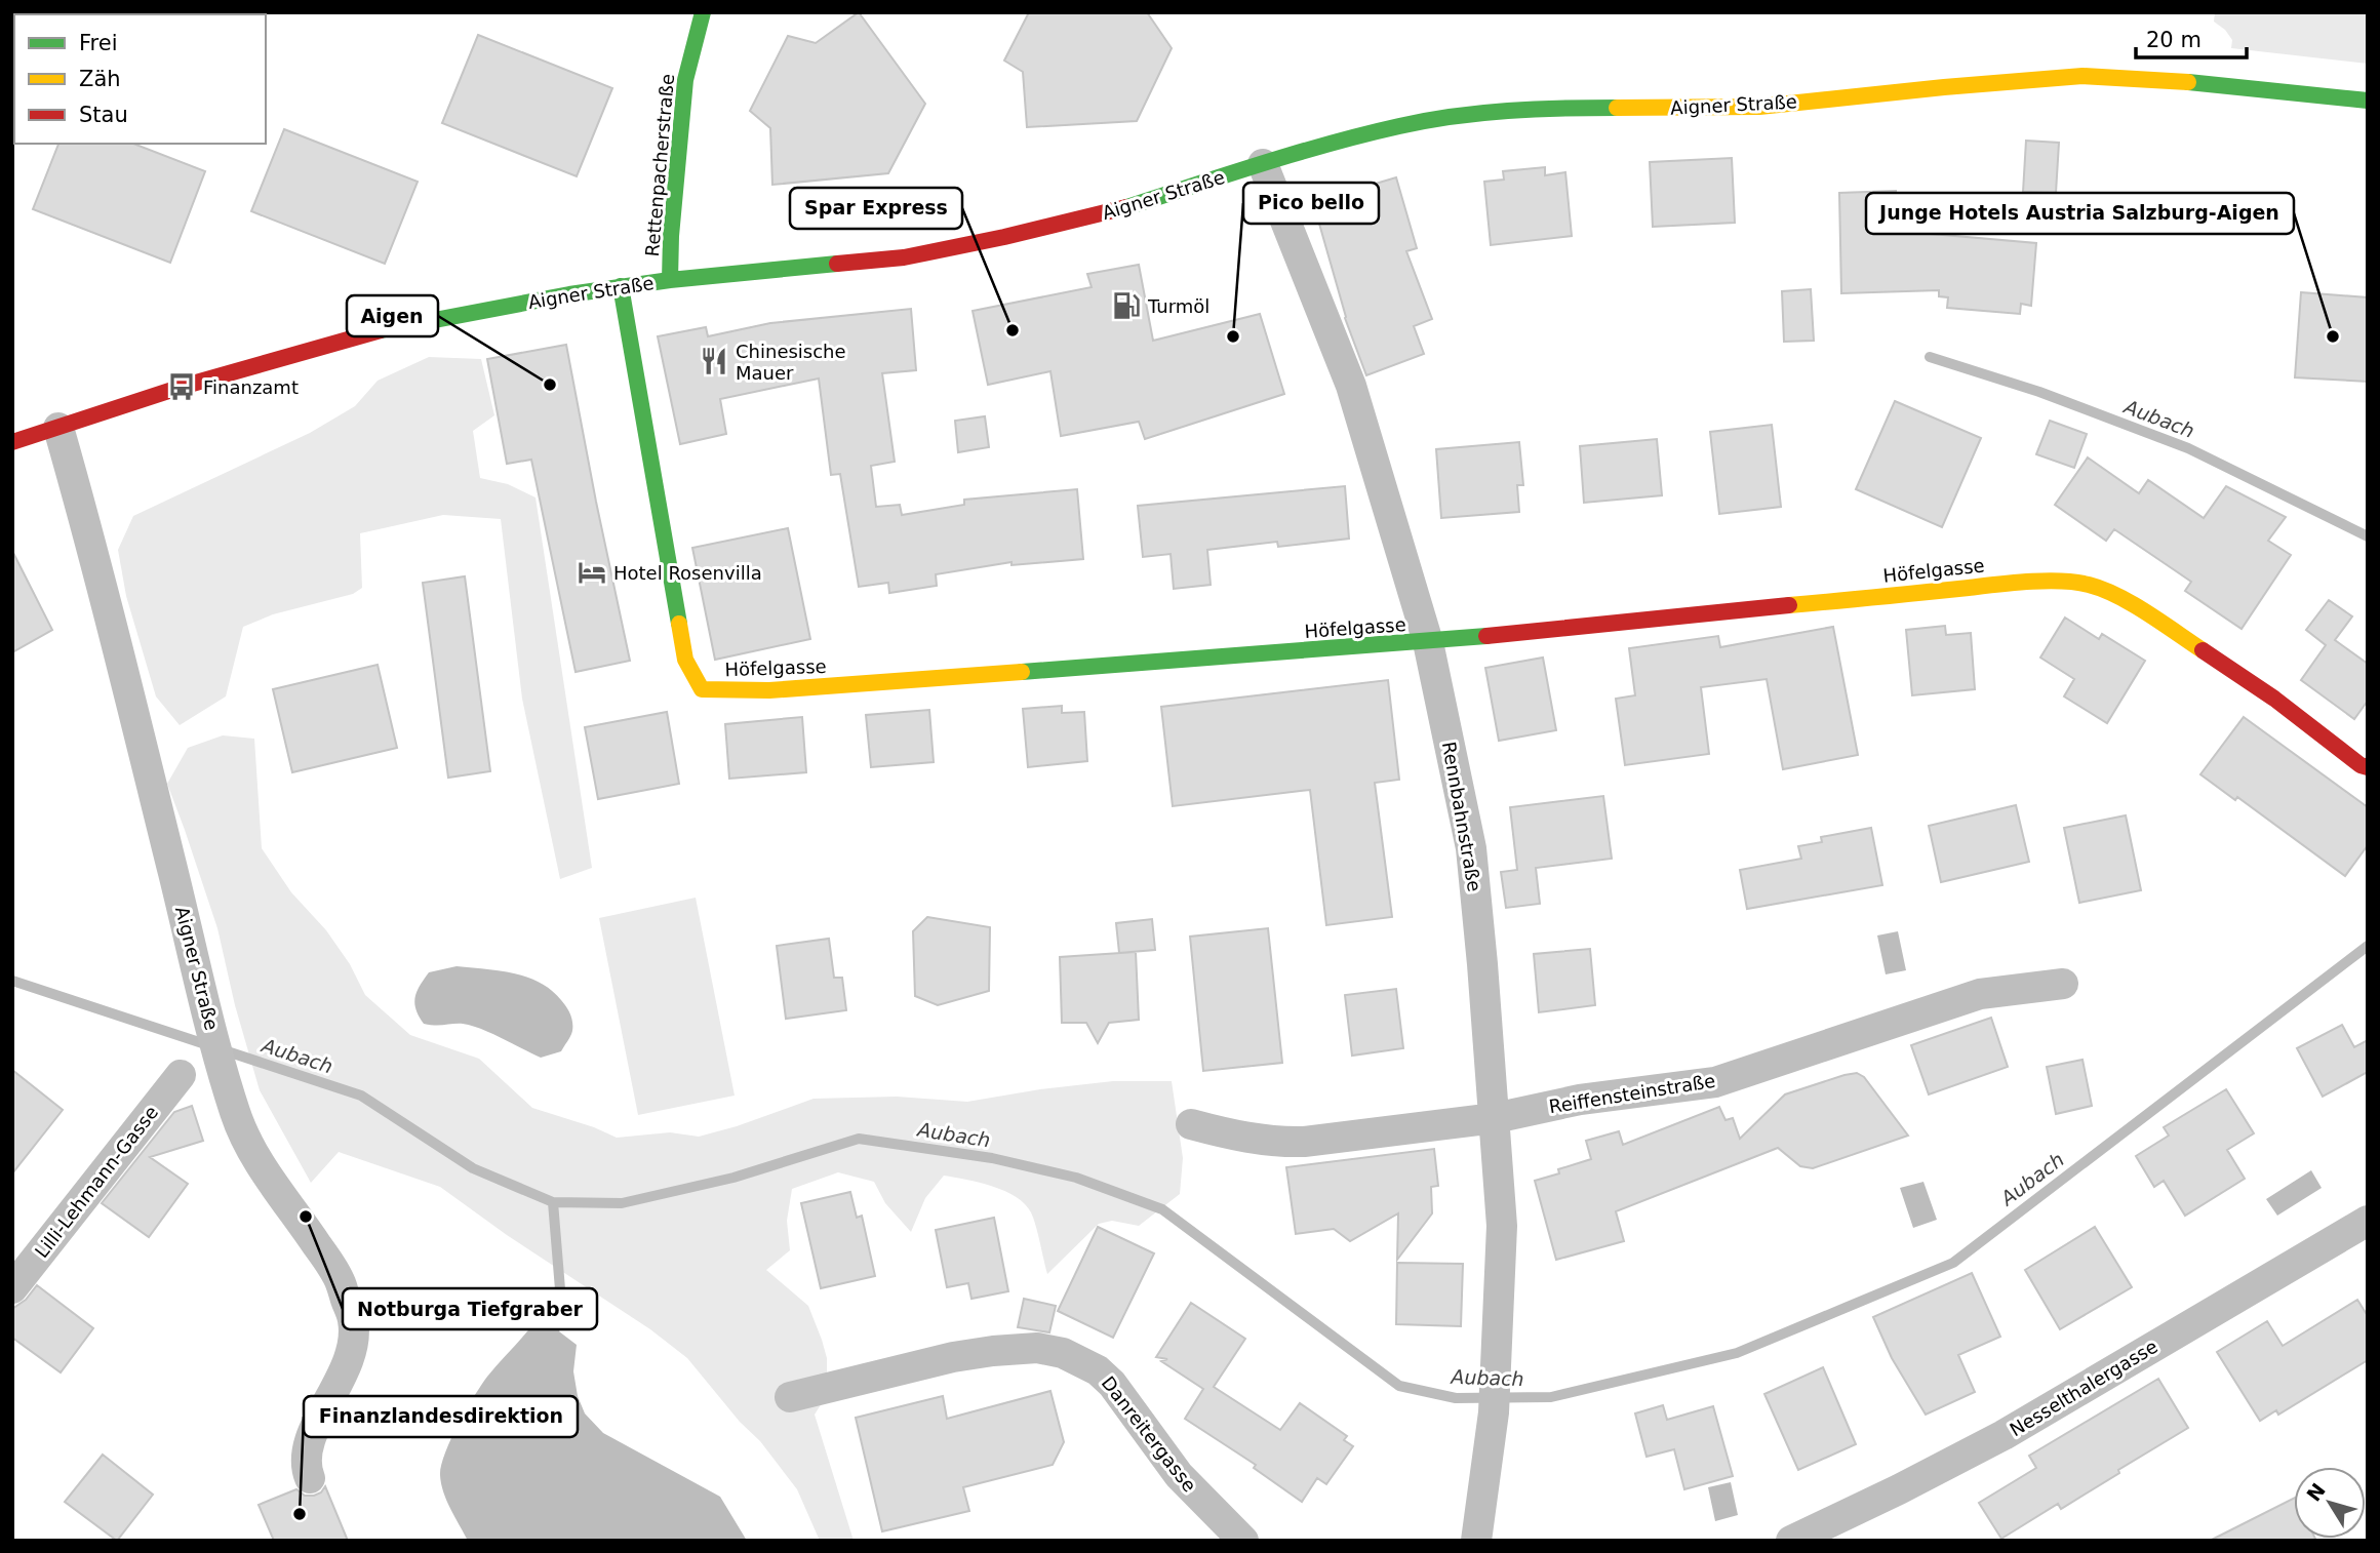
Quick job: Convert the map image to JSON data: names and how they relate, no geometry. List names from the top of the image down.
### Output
{
  "streets": {
    "street": [
      "Aigner Straße",
      "Rettenpacherstraße",
      "Höfelgasse",
      "Rennbahnstraße",
      "Reiffensteinstraße",
      "Lilli-Lehmann-Gasse",
      "Nesselthalergasse",
      "Danreitergasse"
    ]
  },
  "crossings": [
    ["Aigner Straße", "Rettenpacherstraße"],
    ["Aigner Straße", "Höfelgasse"],
    ["Aigner Straße", "Rennbahnstraße"],
    ["Höfelgasse", "Rennbahnstraße"],
    ["Rennbahnstraße", "Reiffensteinstraße"]
  ],
  "water": ["Aubach"],
  "places": {
    "fuel station": ["Turmöl"],
    "other": [
      "Spar Express",
      "Pico bello",
      "Junge Hotels Austria Salzburg-Aigen",
      "Aigen",
      "Notburga Tiefgraber",
      "Finanzlandesdirektion"
    ],
    "restaurant": ["Chinesische Mauer"],
    "bus stop": ["Finanzamt"],
    "hotel": ["Hotel Rosenvilla"]
  },
  "legend": ["Frei", "Zäh", "Stau"],
  "scale_bar": "20 m",
  "north": "top left"
}
